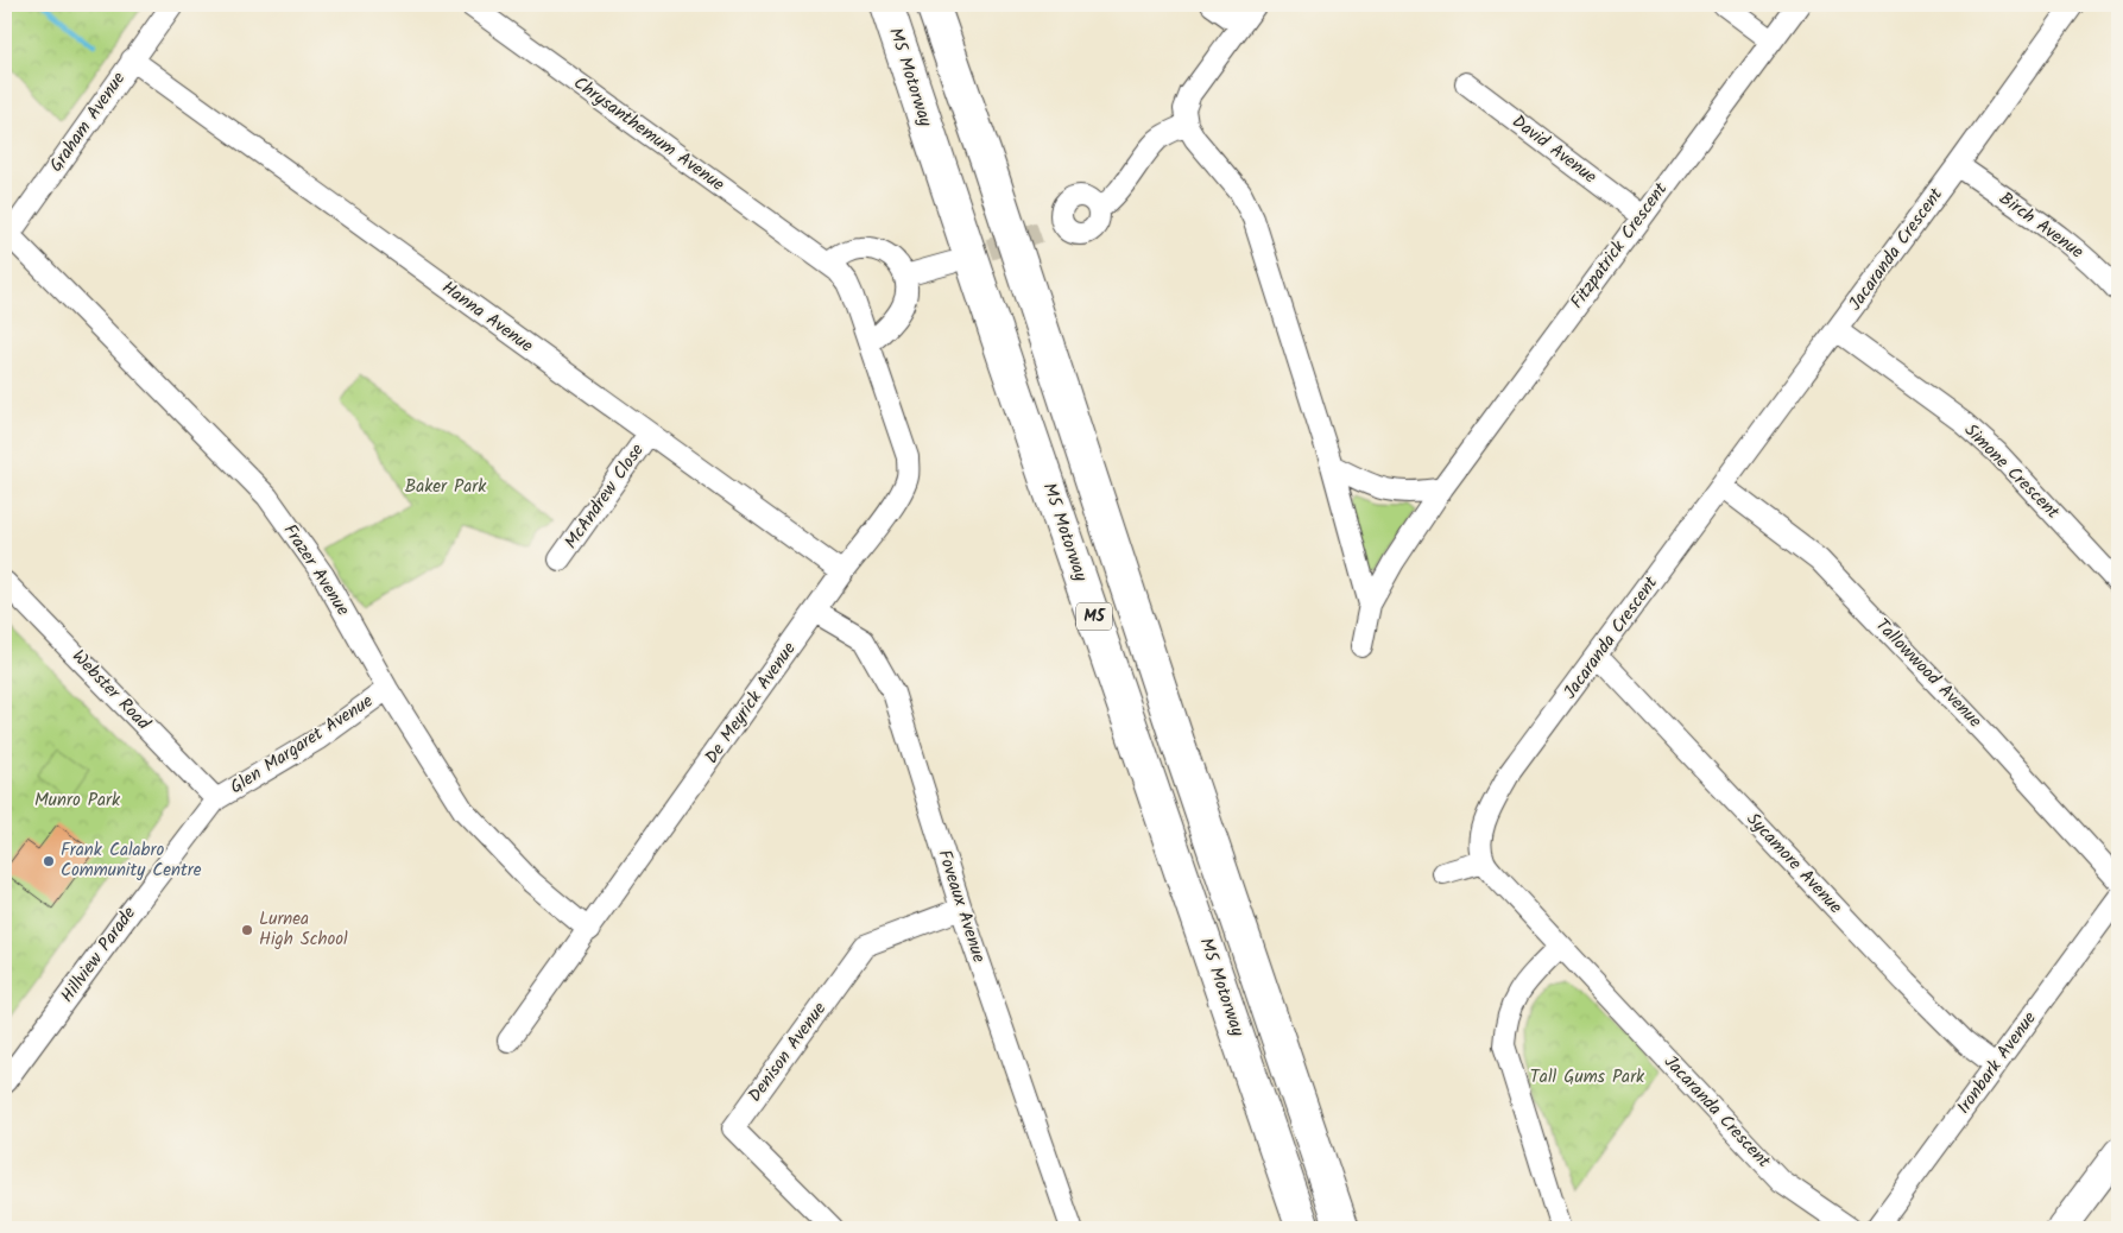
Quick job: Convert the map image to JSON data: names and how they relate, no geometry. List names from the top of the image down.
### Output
{
  "streets": {
    "highway": ["M5 Motorway", "M5"],
    "street": [
      "Graham Avenue",
      "Chrysanthemum Avenue",
      "David Avenue",
      "Birch Avenue",
      "Fitzpatrick Crescent",
      "Jacaranda Crescent",
      "Hanna Avenue",
      "Simone Crescent",
      "McAndrew Close",
      "Frazer Avenue",
      "Tallowwood Avenue",
      "Webster Road",
      "De Meyrick Avenue",
      "Glen Margaret Avenue",
      "Sycamore Avenue",
      "Foveaux Avenue",
      "Hillview Parade",
      "Denison Avenue",
      "Ironbark Avenue"
    ]
  },
  "crossings": [
    ["Graham Avenue", "Hanna Avenue"],
    ["Graham Avenue", "Frazer Avenue"],
    ["Chrysanthemum Avenue", "De Meyrick Avenue"],
    ["David Avenue", "Fitzpatrick Crescent"],
    ["Birch Avenue", "Jacaranda Crescent"],
    ["Jacaranda Crescent", "Simone Crescent"],
    ["Jacaranda Crescent", "Tallowwood Avenue"],
    ["Jacaranda Crescent", "Sycamore Avenue"],
    ["Hanna Avenue", "McAndrew Close"],
    ["Hanna Avenue", "De Meyrick Avenue"],
    ["Frazer Avenue", "De Meyrick Avenue"],
    ["Frazer Avenue", "Glen Margaret Avenue"],
    ["Webster Road", "Glen Margaret Avenue"],
    ["Webster Road", "Hillview Parade"],
    ["De Meyrick Avenue", "Foveaux Avenue"],
    ["Glen Margaret Avenue", "Hillview Parade"],
    ["Sycamore Avenue", "Ironbark Avenue"],
    ["Foveaux Avenue", "Denison Avenue"]
  ],
  "parks": ["Baker Park", "Munro Park", "Tall Gums Park"],
  "places": ["Frank Calabro Community Centre", "Lurnea High School"]
}
